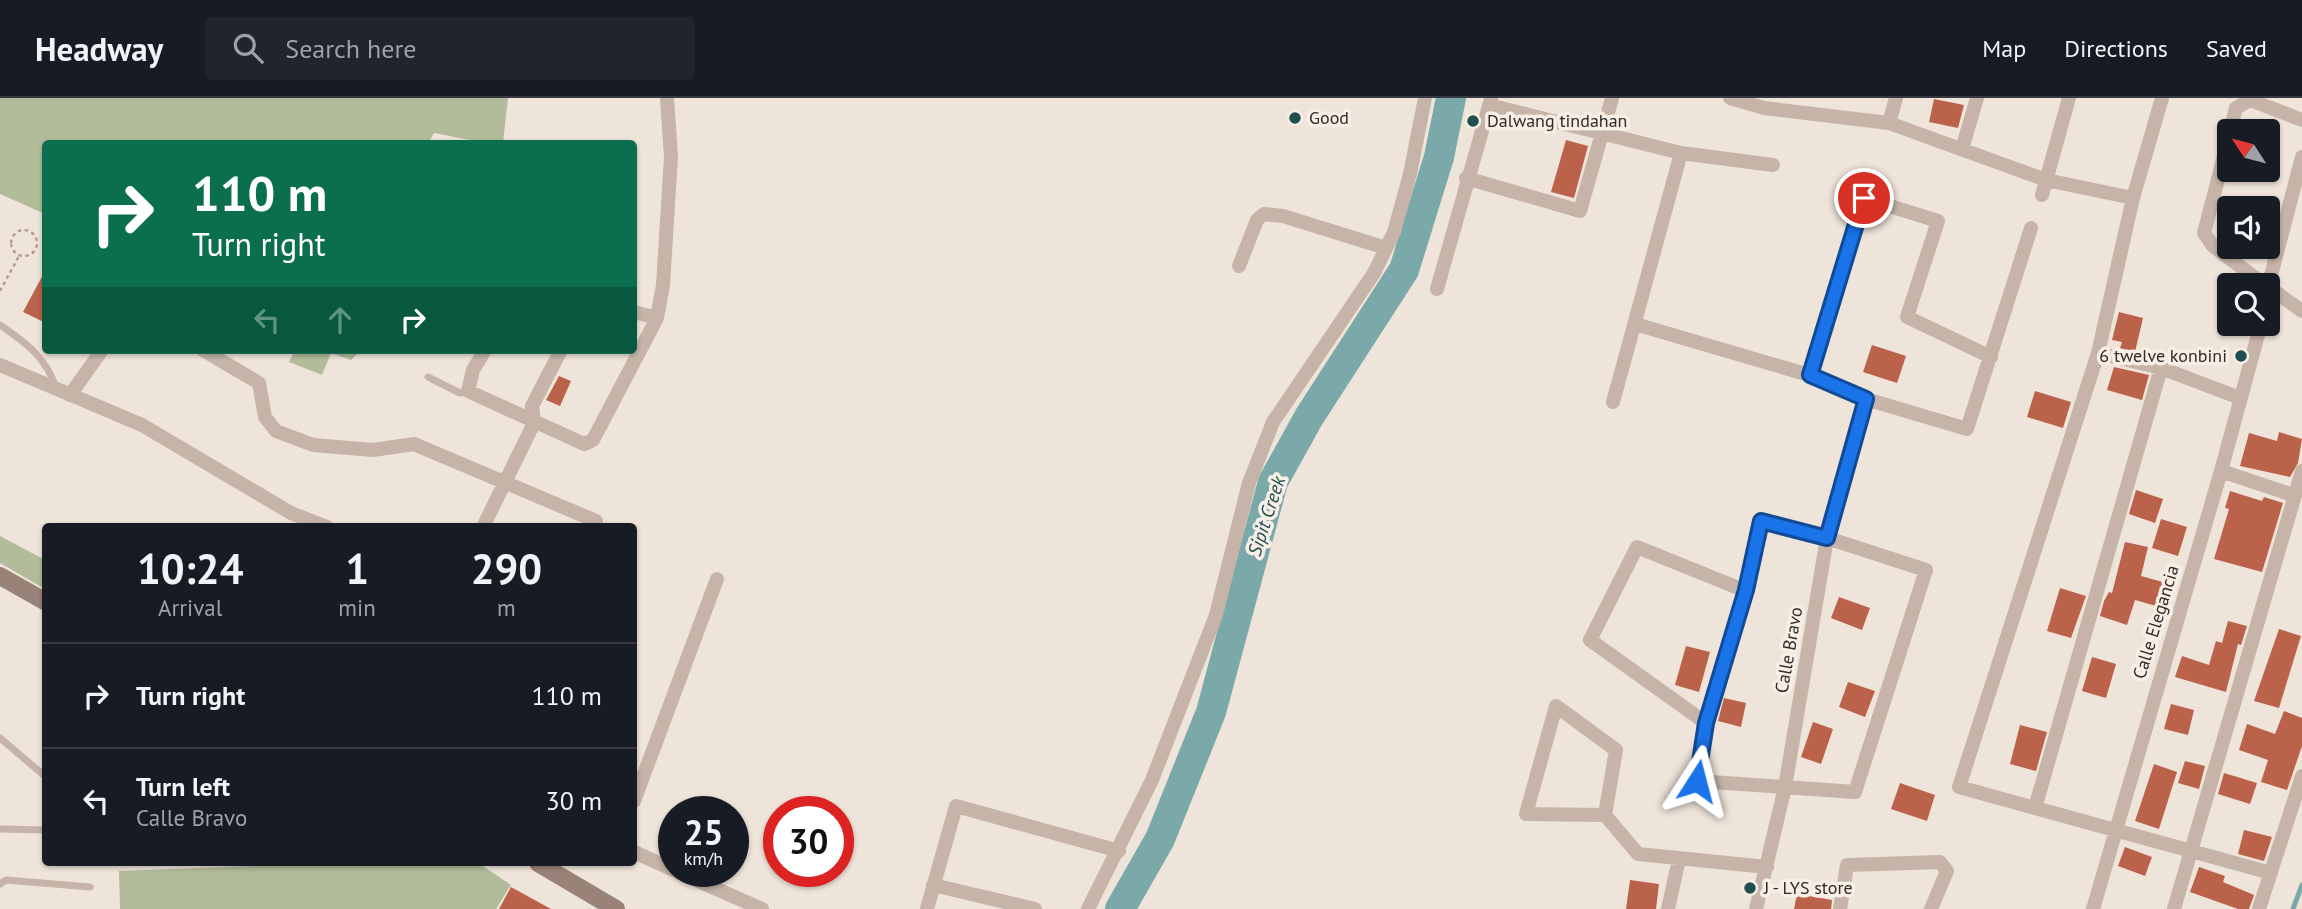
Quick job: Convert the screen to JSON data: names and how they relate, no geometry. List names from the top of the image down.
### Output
{
  "streets": {
    "street": ["Calle Elegancia", "Calle Bravo"]
  },
  "water": ["Sipit Creek"],
  "places": [
    "Good",
    "Dalwang tindahan",
    "6 twelve konbini",
    "J - LYS store"
  ],
  "north": "top left",
  "page": {
    "header": "Headway",
    "search": "Search here",
    "nav": ["Map", "Directions", "Saved"],
    "turn": ["110 m", "Turn right"],
    "eta": [
      "10:24",
      "Arrival",
      "1",
      "min",
      "290",
      "m"
    ],
    "list": [
      {
        "name": "Turn right",
        "value": "110 m"
      },
      {
        "name": "Turn left",
        "note": "Calle Bravo",
        "value": "30 m"
      }
    ],
    "speed": "25 km/h",
    "limit": "30"
  }
}
